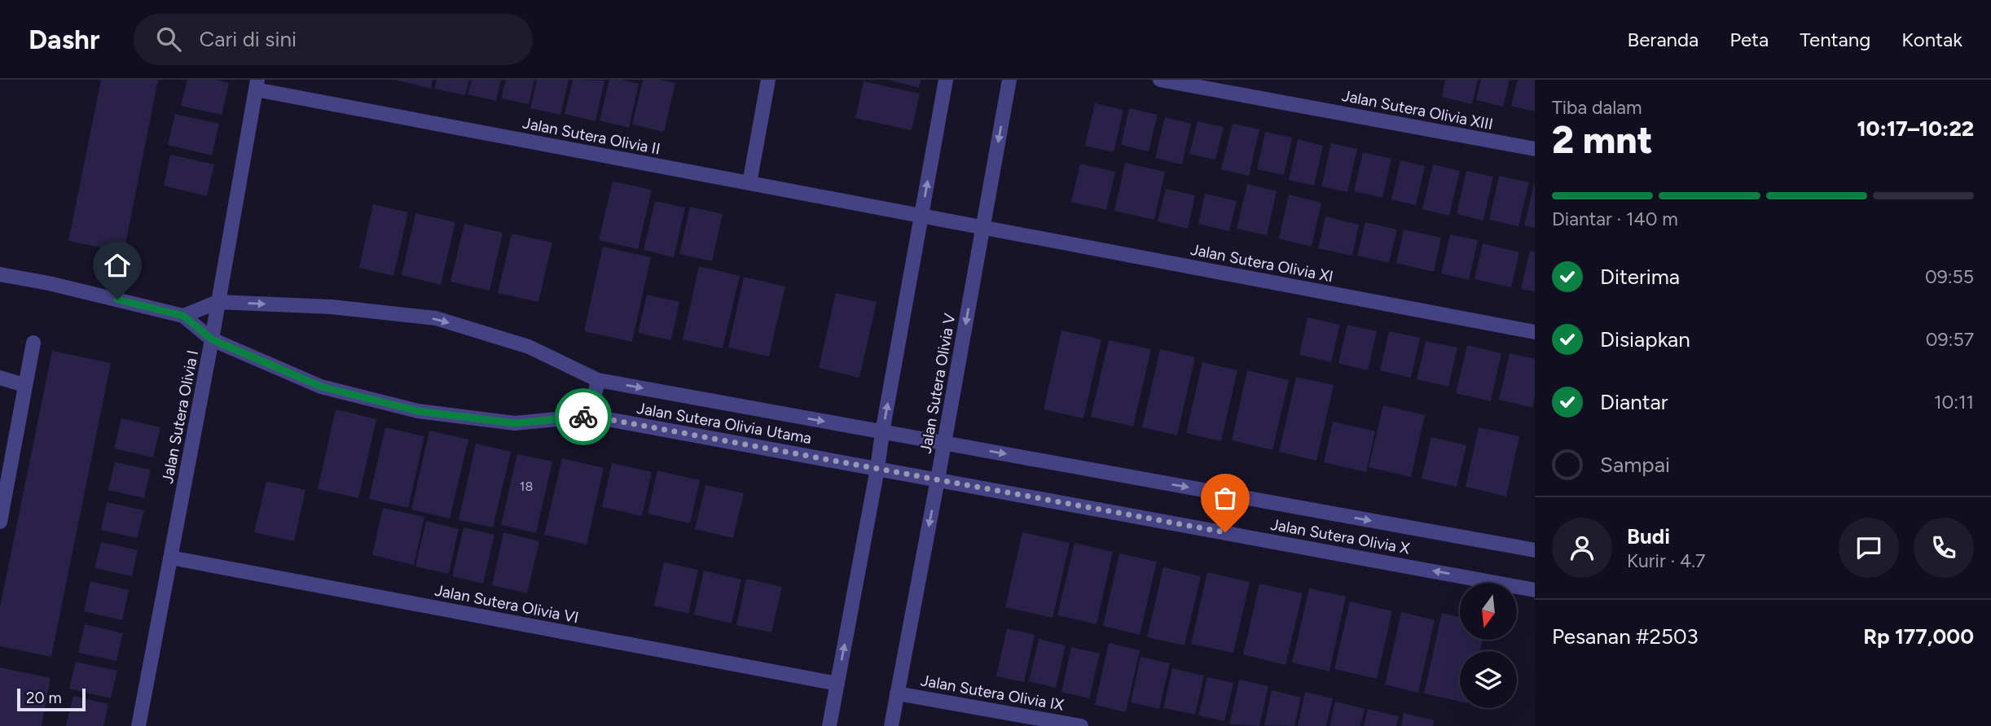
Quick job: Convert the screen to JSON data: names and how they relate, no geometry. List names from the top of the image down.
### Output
{
  "streets": {
    "street": [
      "Jalan Sutera Olivia XIII",
      "Jalan Sutera Olivia II",
      "Jalan Sutera Olivia XI",
      "Jalan Sutera Olivia V",
      "Jalan Sutera Olivia I",
      "Jalan Sutera Olivia Utama",
      "Jalan Sutera Olivia X",
      "Jalan Sutera Olivia VI",
      "Jalan Sutera Olivia IX"
    ]
  },
  "crossings": [
    ["Jalan Sutera Olivia II", "Jalan Sutera Olivia XI"],
    ["Jalan Sutera Olivia II", "Jalan Sutera Olivia I"],
    ["Jalan Sutera Olivia XI", "Jalan Sutera Olivia V"],
    ["Jalan Sutera Olivia V", "Jalan Sutera Olivia Utama"],
    ["Jalan Sutera Olivia V", "Jalan Sutera Olivia X"],
    ["Jalan Sutera Olivia V", "Jalan Sutera Olivia IX"],
    ["Jalan Sutera Olivia I", "Jalan Sutera Olivia Utama"],
    ["Jalan Sutera Olivia I", "Jalan Sutera Olivia VI"],
    ["Jalan Sutera Olivia Utama", "Jalan Sutera Olivia X"]
  ],
  "house_numbers": ["18"],
  "scale_bar": "20 m",
  "north": "bottom",
  "page": {
    "header": "Dashr",
    "search": "Cari di sini",
    "nav": [
      "Beranda",
      "Peta",
      "Tentang",
      "Kontak"
    ],
    "heading": ["2 mnt", "Tiba dalam", "10:17–10:22"],
    "panel": [
      "Budi",
      "Kurir · 4.7",
      "Pesanan #2503",
      "Rp 177,000"
    ],
    "bar": "Diantar · 140 m",
    "list": [
      ["Diterima", "09:55"],
      ["Disiapkan", "09:57"],
      ["Diantar", "10:11"],
      "Sampai"
    ],
    "scale": "20 m"
  }
}
